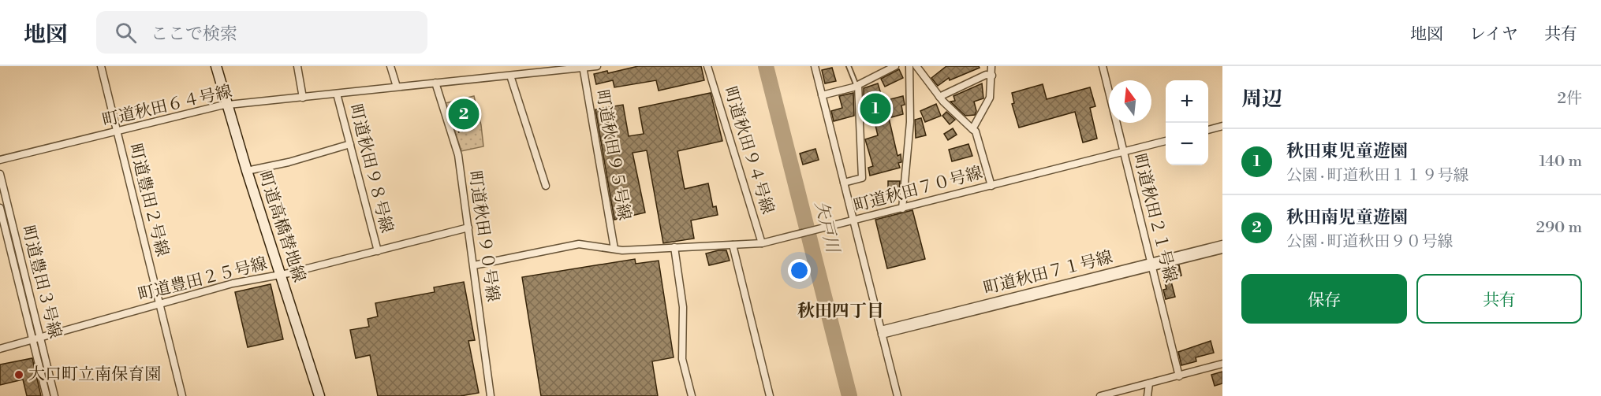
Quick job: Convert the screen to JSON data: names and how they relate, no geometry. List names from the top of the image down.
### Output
{
  "streets": {
    "street": [
      "町道秋田６４号線",
      "町道秋田９４号線",
      "町道秋田９５号線",
      "町道秋田９８号線",
      "町道秋田７０号線",
      "町道豊田２号線",
      "町道秋田２１号線",
      "町道高橋替地線",
      "町道秋田９０号線",
      "町道秋田７１号線",
      "町道豊田２５号線",
      "町道豊田３号線"
    ]
  },
  "crossings": [
    ["町道秋田６４号線", "町道秋田９５号線"],
    ["町道秋田６４号線", "町道秋田９８号線"],
    ["町道秋田６４号線", "町道豊田２号線"],
    ["町道秋田６４号線", "町道高橋替地線"],
    ["町道秋田６４号線", "町道秋田９０号線"],
    ["町道秋田９４号線", "町道秋田７０号線"],
    ["町道秋田９５号線", "町道秋田７０号線"],
    ["町道秋田９８号線", "町道豊田２５号線"],
    ["町道秋田７０号線", "町道秋田２１号線"],
    ["町道秋田７０号線", "町道秋田９０号線"],
    ["町道豊田２号線", "町道豊田２５号線"],
    ["町道秋田２１号線", "町道秋田７１号線"],
    ["町道高橋替地線", "町道豊田２５号線"],
    ["町道秋田９０号線", "町道豊田２５号線"],
    ["町道豊田２５号線", "町道豊田３号線"]
  ],
  "districts": ["秋田四丁目"],
  "water": ["矢戸川"],
  "places": ["大口町立南保育園"],
  "north": "top",
  "page": {
    "header": "地図",
    "search": "ここで検索",
    "nav": ["地図", "レイヤ", "共有"],
    "heading": ["周辺", "2件"],
    "map_buttons": ["+", "−"],
    "pins": ["1", "2"],
    "list": [
      {
        "mark": "1",
        "name": "秋田東児童遊園",
        "note": "公園 · 町道秋田１１９号線",
        "value": "140 m"
      },
      {
        "mark": "2",
        "name": "秋田南児童遊園",
        "note": "公園 · 町道秋田９０号線",
        "value": "290 m"
      }
    ],
    "buttons": ["保存", "共有"]
  }
}
